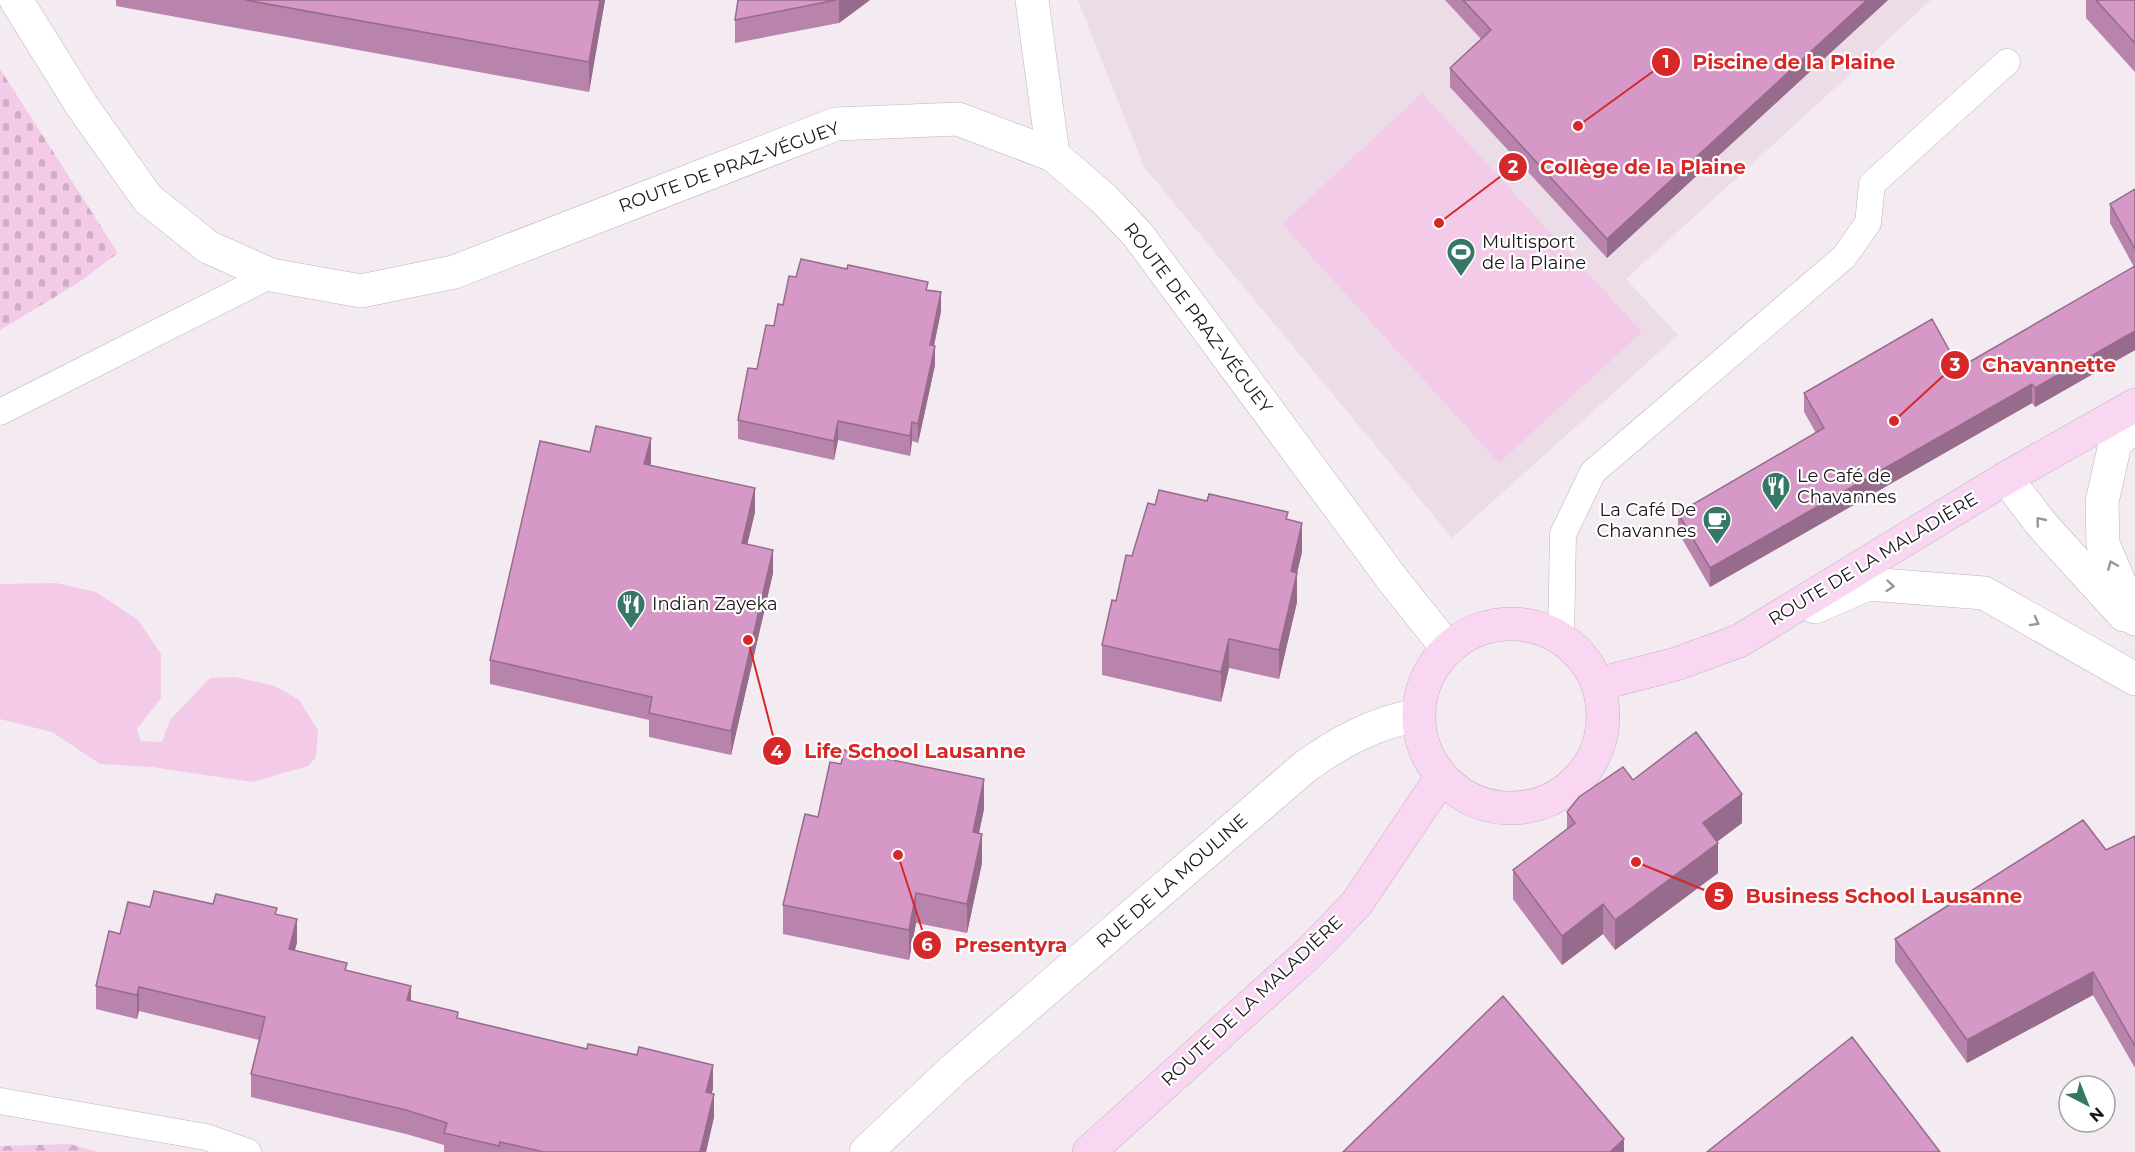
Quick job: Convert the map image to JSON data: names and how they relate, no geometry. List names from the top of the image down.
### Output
{
  "streets": {
    "main road": ["ROUTE DE LA MALADIÈRE"],
    "street": ["ROUTE DE PRAZ-VÉGUEY", "RUE DE LA MOULINE"]
  },
  "crossings": [
    ["ROUTE DE PRAZ-VÉGUEY", "ROUTE DE LA MALADIÈRE"],
    ["ROUTE DE PRAZ-VÉGUEY", "RUE DE LA MOULINE"],
    ["ROUTE DE LA MALADIÈRE", "RUE DE LA MOULINE"]
  ],
  "places": {
    "other": [
      "Piscine de la Plaine",
      "Collège de la Plaine",
      "Chavannette",
      "Life School Lausanne",
      "Presentyra",
      "Business School Lausanne"
    ],
    "sports": ["Multisport de la Plaine"],
    "restaurant": ["Le Café de Chavannes", "Indian Zayeka"],
    "cafe": ["La Café De Chavannes"]
  },
  "north": "bottom right"
}
